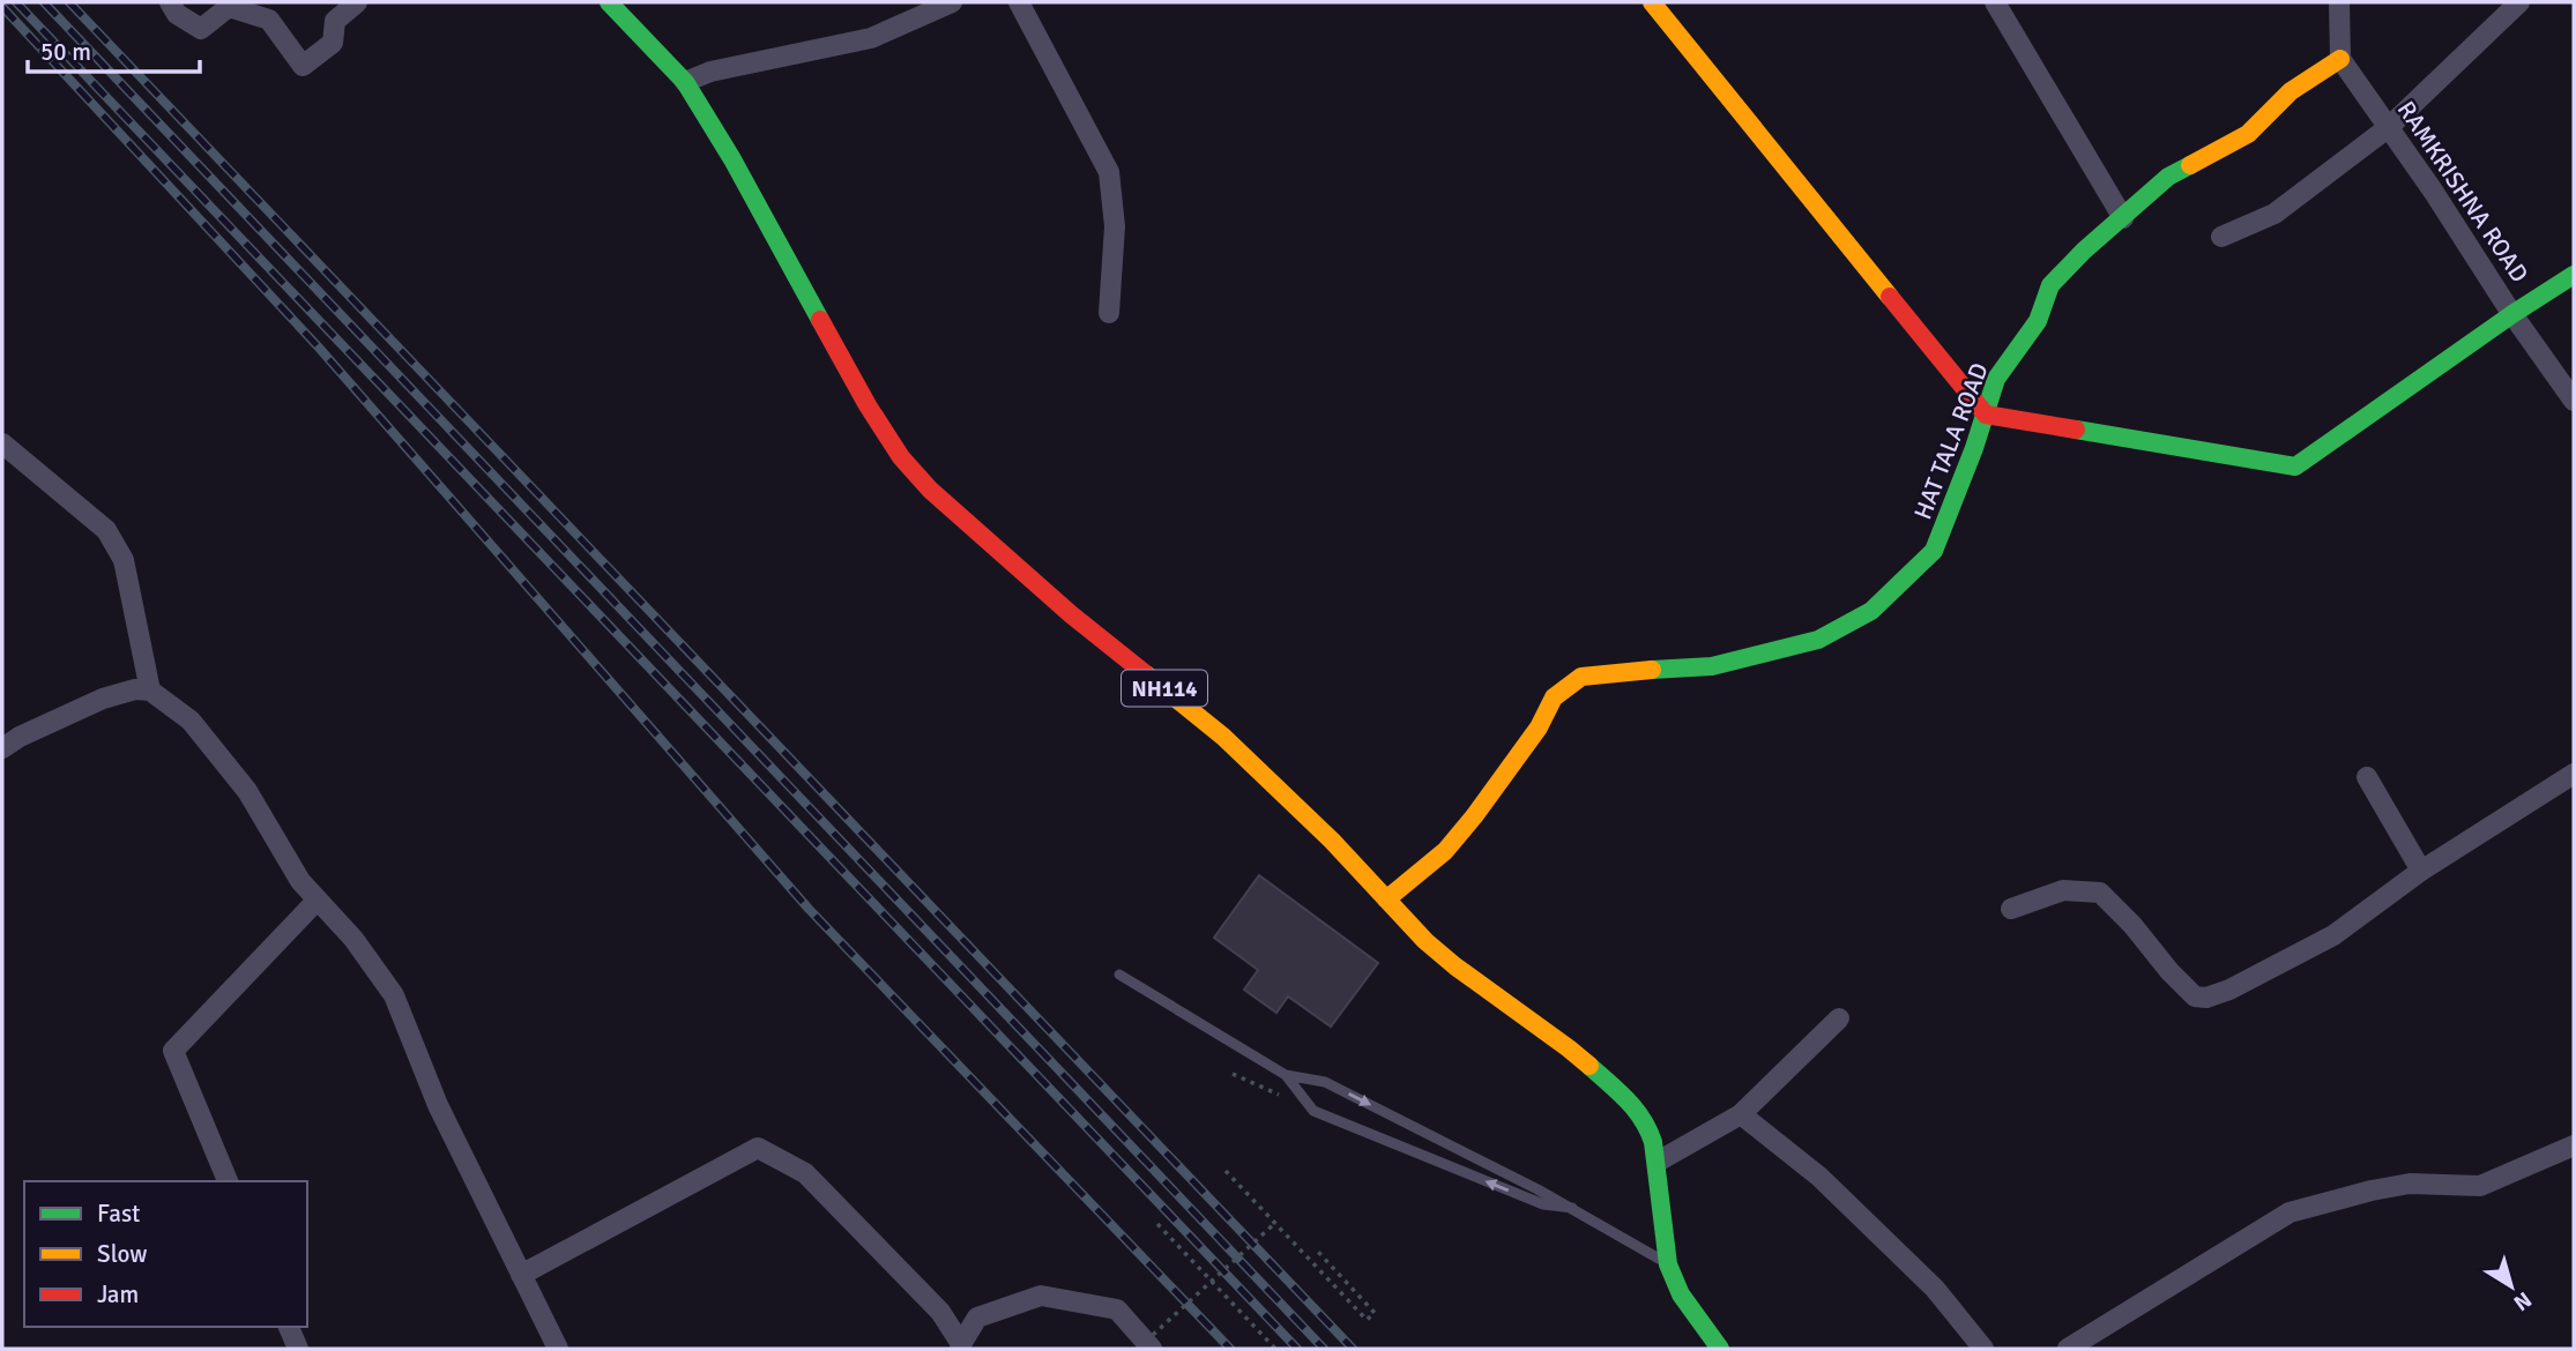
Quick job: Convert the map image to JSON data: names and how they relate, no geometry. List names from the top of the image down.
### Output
{
  "streets": {
    "main road": ["HAT TALA ROAD", "NH114"],
    "street": ["RAMKRISHNA ROAD"]
  },
  "crossings": [
    ["RAMKRISHNA ROAD", "HAT TALA ROAD"],
    ["HAT TALA ROAD", "NH114"]
  ],
  "legend": ["Fast", "Slow", "Jam"],
  "scale_bar": "50 m",
  "north": "bottom right"
}
